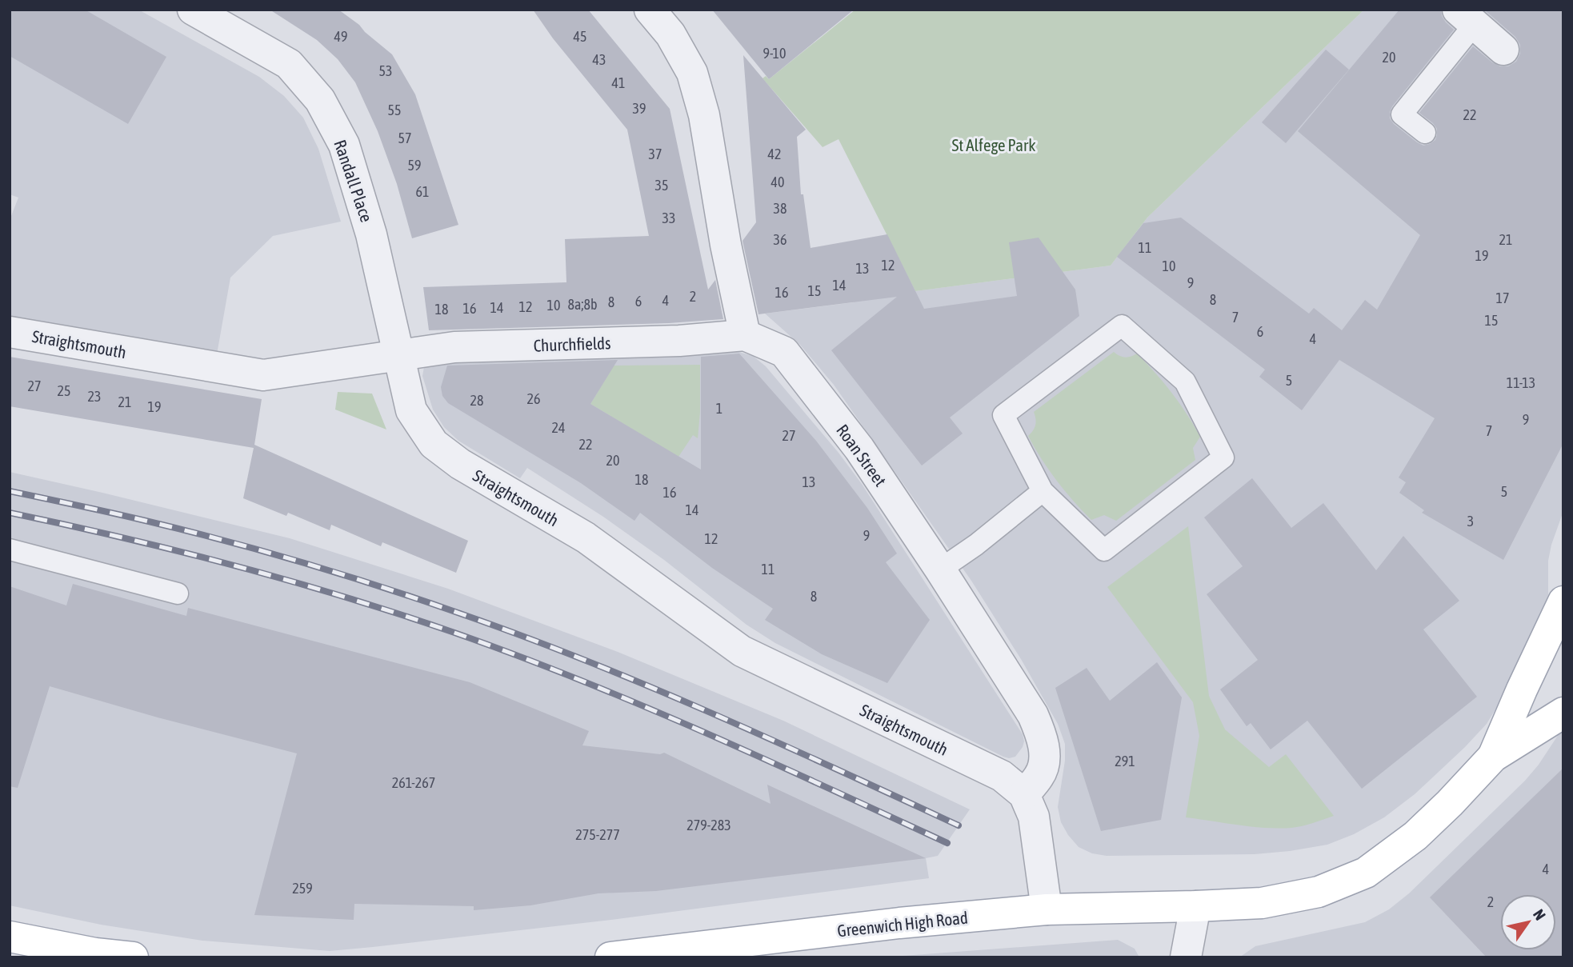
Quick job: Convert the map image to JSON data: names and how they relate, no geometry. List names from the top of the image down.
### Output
{
  "streets": {
    "main road": ["Greenwich High Road"],
    "street": [
      "Randall Place",
      "Straightsmouth",
      "Churchfields",
      "Roan Street"
    ]
  },
  "crossings": [
    ["Randall Place", "Straightsmouth"],
    ["Randall Place", "Churchfields"],
    ["Straightsmouth", "Churchfields"],
    ["Straightsmouth", "Roan Street"],
    ["Churchfields", "Roan Street"]
  ],
  "parks": ["St Alfege Park"],
  "house_numbers": [
    "49",
    "45",
    "9-10",
    "20",
    "43",
    "53",
    "41",
    "39",
    "55",
    "22",
    "57",
    "37",
    "42",
    "59",
    "40",
    "35",
    "61",
    "38",
    "33",
    "36",
    "21",
    "11",
    "19",
    "12",
    "10",
    "13",
    "9",
    "14",
    "15",
    "16",
    "2",
    "17",
    "8",
    "4",
    "6",
    "8",
    "8a;8b",
    "10",
    "12",
    "14",
    "16",
    "18",
    "7",
    "15",
    "6",
    "4",
    "5",
    "11-13",
    "27",
    "25",
    "23",
    "26",
    "28",
    "21",
    "19",
    "1",
    "9",
    "24",
    "7",
    "27",
    "22",
    "20",
    "18",
    "13",
    "5",
    "16",
    "14",
    "3",
    "9",
    "12",
    "11",
    "8",
    "291",
    "261-267",
    "279-283",
    "275-277",
    "4",
    "259",
    "2"
  ],
  "north": "top right"
}
